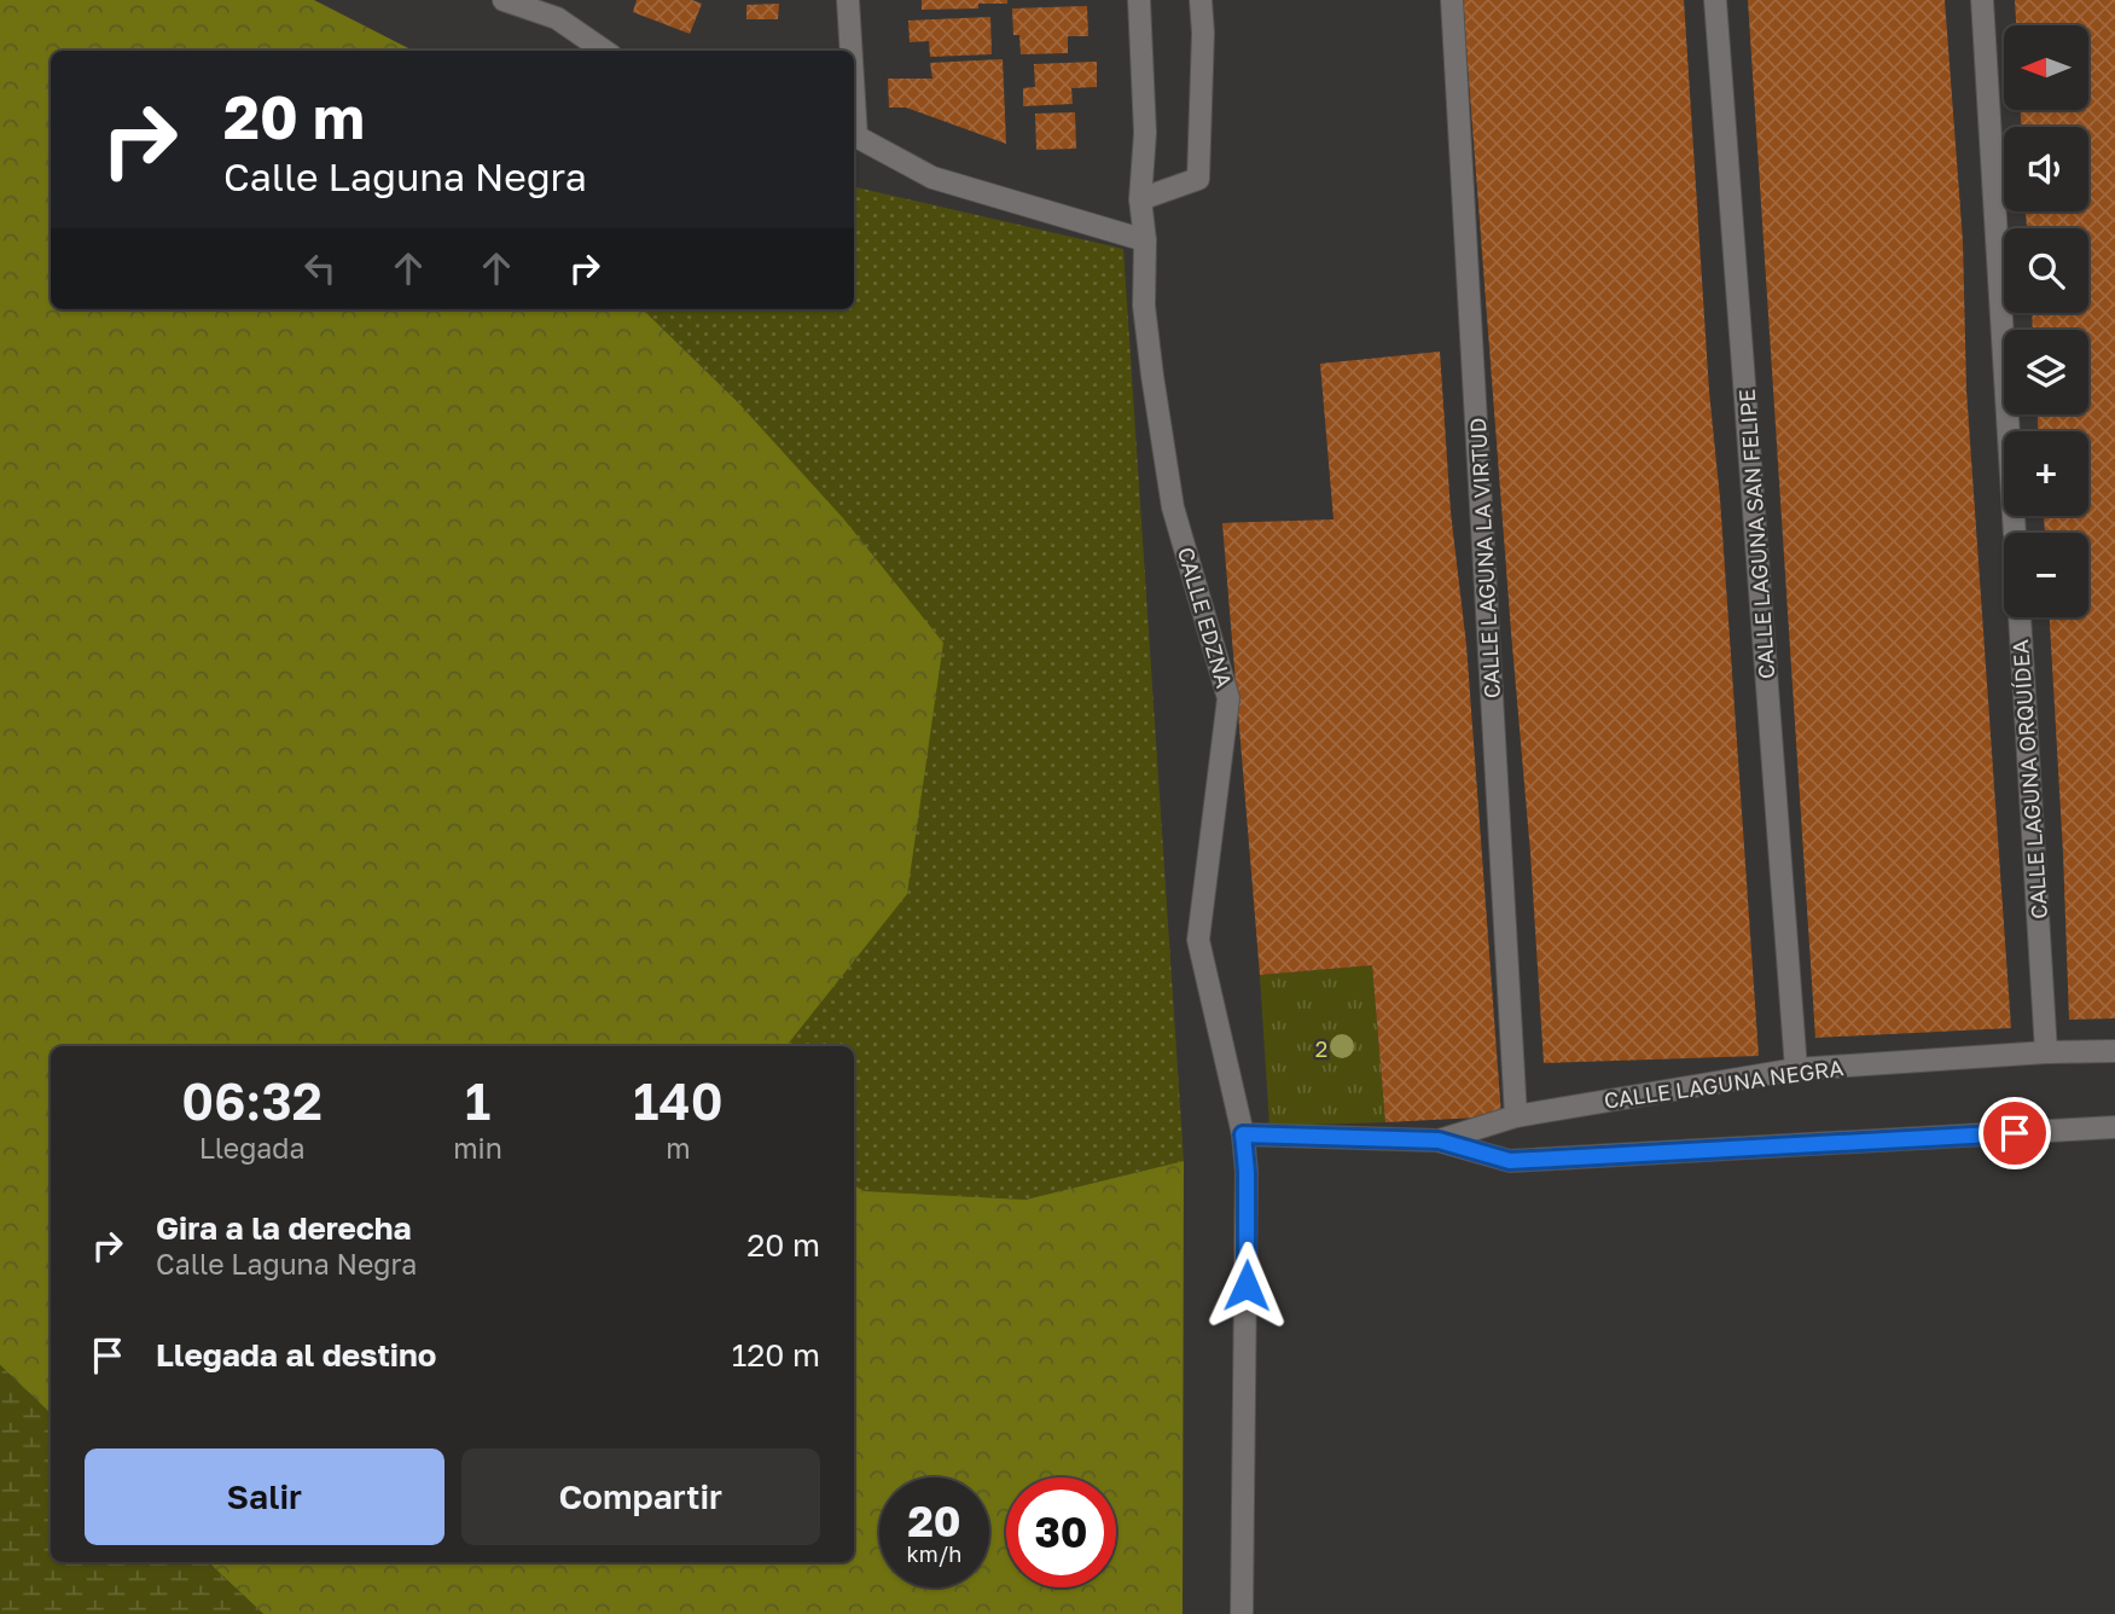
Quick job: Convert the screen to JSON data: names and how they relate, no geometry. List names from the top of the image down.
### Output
{
  "streets": {
    "street": [
      "CALLE LAGUNA SAN FELIPE",
      "CALLE LAGUNA LA VIRTUD",
      "CALLE EDZNA",
      "CALLE LAGUNA ORQUÍDEA",
      "CALLE LAGUNA NEGRA"
    ]
  },
  "crossings": [
    ["CALLE LAGUNA SAN FELIPE", "CALLE LAGUNA NEGRA"],
    ["CALLE LAGUNA LA VIRTUD", "CALLE LAGUNA NEGRA"],
    ["CALLE EDZNA", "CALLE LAGUNA NEGRA"],
    ["CALLE LAGUNA ORQUÍDEA", "CALLE LAGUNA NEGRA"]
  ],
  "parks": ["2"],
  "north": "left",
  "page": {
    "map_buttons": ["+", "−"],
    "turn": ["20 m", "Calle Laguna Negra"],
    "eta": [
      "06:32",
      "Llegada",
      "1",
      "min",
      "140",
      "m"
    ],
    "list": [
      {
        "name": "Gira a la derecha",
        "note": "Calle Laguna Negra",
        "value": "20 m"
      },
      {
        "name": "Llegada al destino",
        "value": "120 m"
      }
    ],
    "buttons": ["Salir", "Compartir"],
    "speed": "20 km/h",
    "limit": "30"
  }
}
